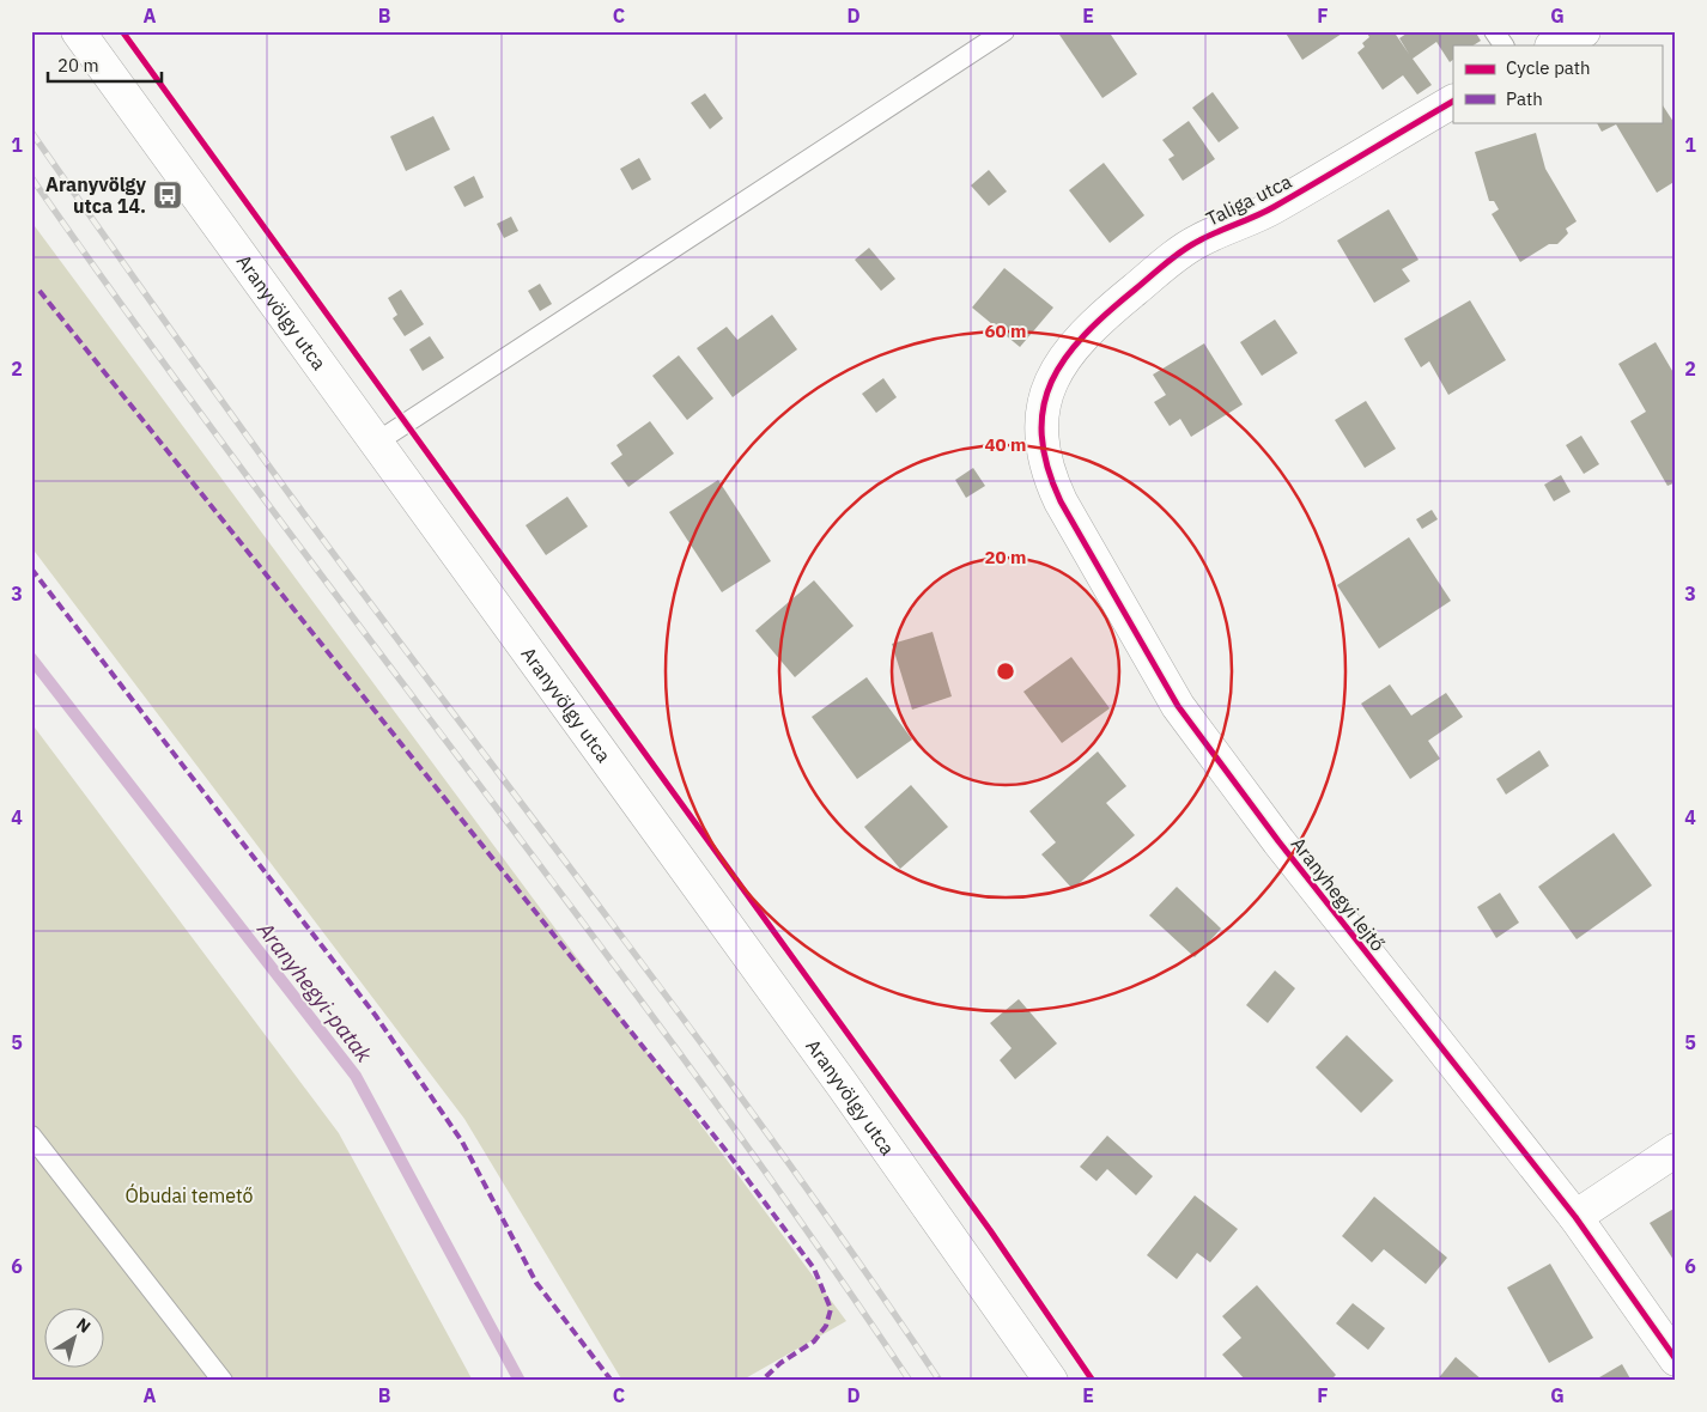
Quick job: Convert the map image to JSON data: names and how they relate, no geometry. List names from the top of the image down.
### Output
{
  "streets": {
    "street": ["Taliga utca", "Aranyvölgy utca", "Aranyhegyi lejtő"]
  },
  "crossings": [
    ["Taliga utca", "Aranyhegyi lejtő"]
  ],
  "water": ["Aranyhegyi-patak"],
  "parks": ["Óbudai temető"],
  "places": {
    "bus stop": ["Aranyvölgy utca 14."]
  },
  "legend": ["Cycle path", "Path"],
  "scale_bar": "20 m",
  "north": "top right",
  "grid": {
    "columns": [
      "A",
      "B",
      "C",
      "D",
      "E",
      "F",
      "G"
    ],
    "rows": [
      "1",
      "2",
      "3",
      "4",
      "5",
      "6"
    ]
  },
  "rings": ["60 m", "40 m", "20 m"]
}
